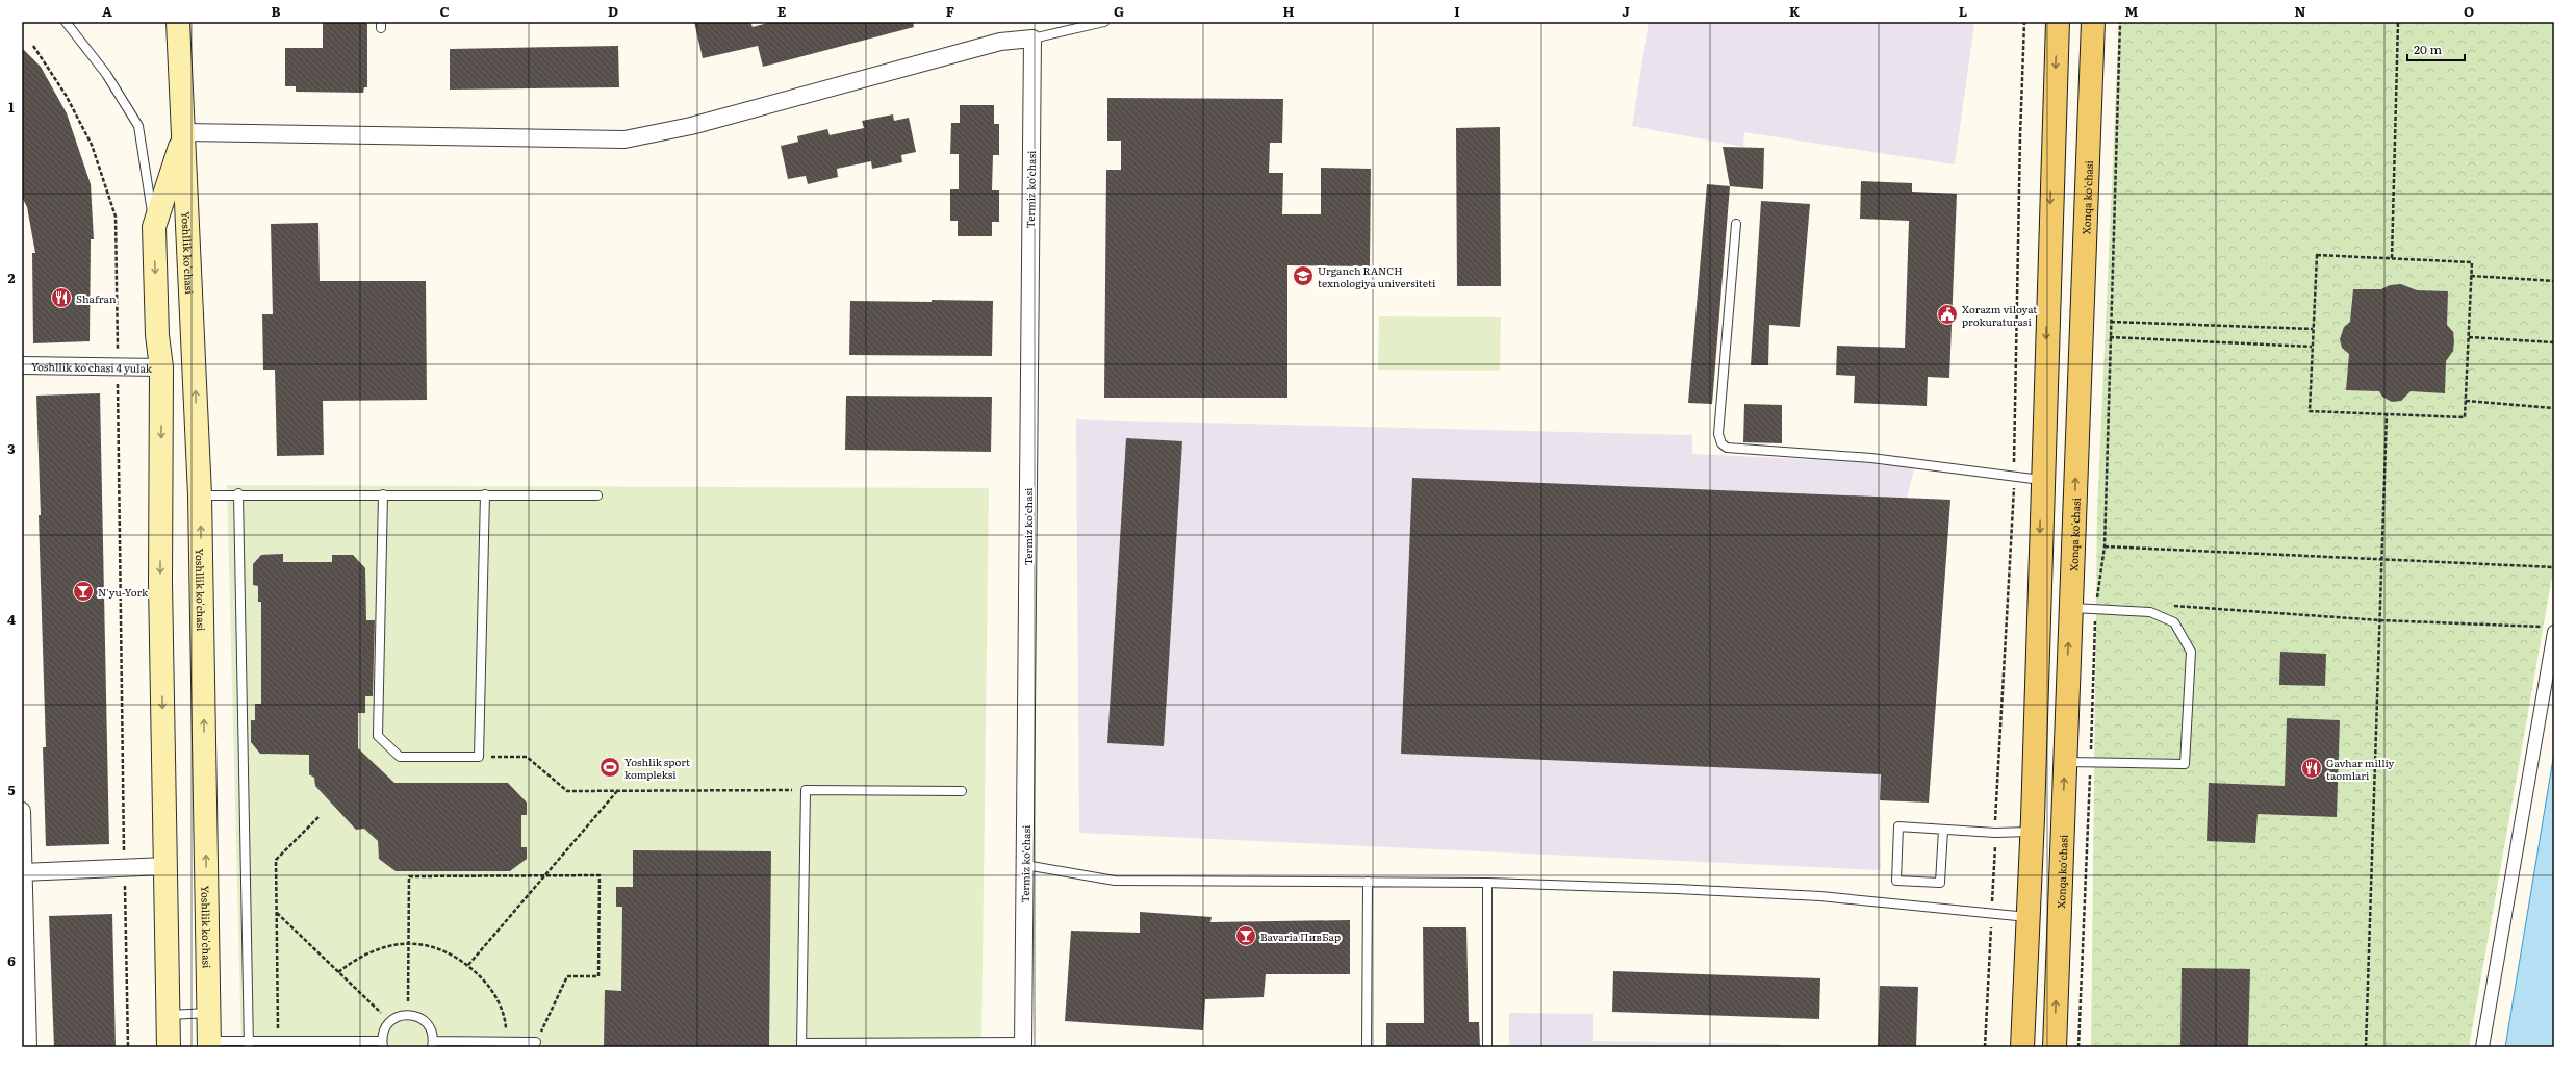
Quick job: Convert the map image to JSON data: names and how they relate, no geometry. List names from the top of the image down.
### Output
{
  "streets": {
    "main road": ["Xonqa ko'chasi", "Yoshllik ko'chasi"],
    "street": ["Termiz ko'chasi", "Yoshllik ko'chasi 4 yulak"]
  },
  "places": {
    "school or university": ["Urganch RANCH texnologiya universiteti"],
    "restaurant": ["Shafran", "Gavhar milliy taomlari"],
    "public building": ["Xorazm viloyat prokuraturasi"],
    "bar": ["N'yu-York", "Bavaria ПивБар"],
    "sports": ["Yoshlik sport kompleksi"]
  },
  "scale_bar": "20 m",
  "grid": {
    "columns": [
      "A",
      "B",
      "C",
      "D",
      "E",
      "F",
      "G",
      "H",
      "I",
      "J",
      "K",
      "L",
      "M",
      "N",
      "O"
    ],
    "rows": [
      "1",
      "2",
      "3",
      "4",
      "5",
      "6"
    ]
  }
}
